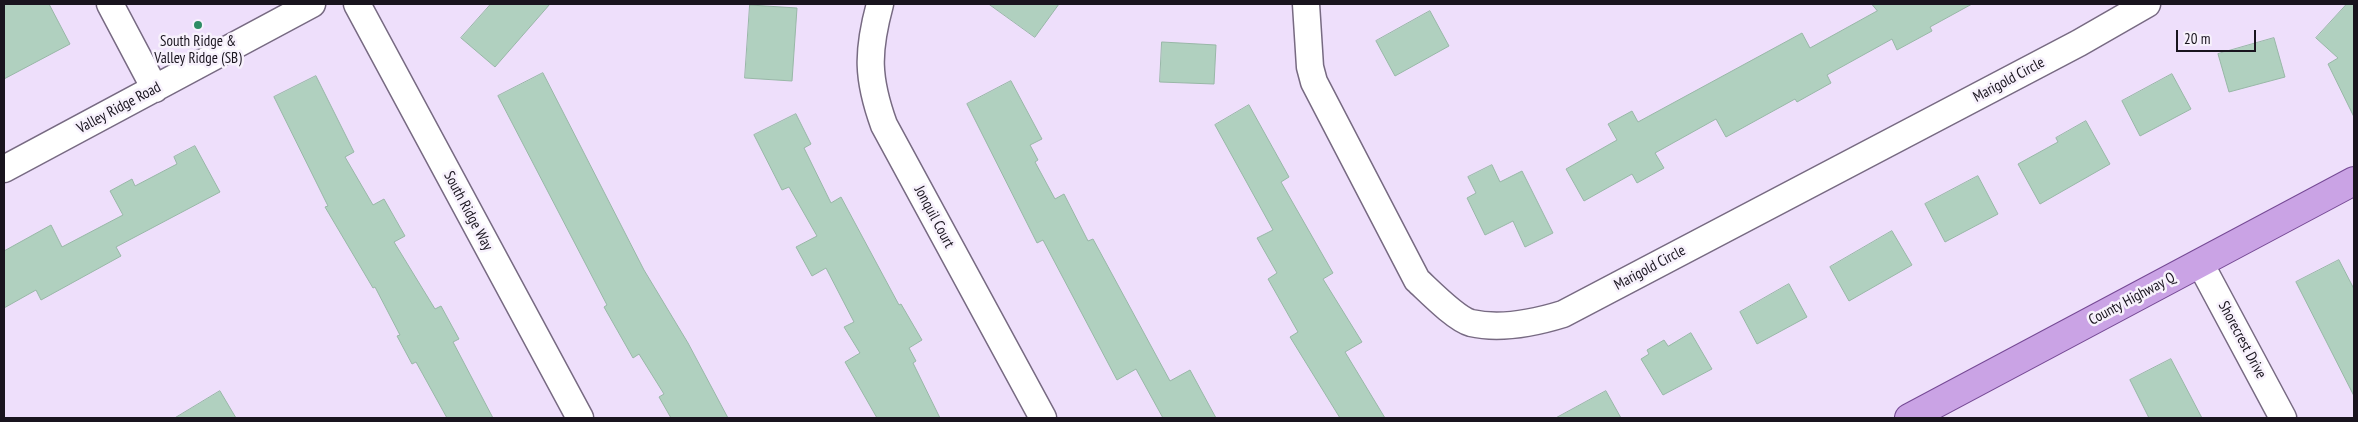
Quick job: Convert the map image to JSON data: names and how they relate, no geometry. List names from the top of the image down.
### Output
{
  "streets": {
    "main road": ["County Highway Q"],
    "street": [
      "Marigold Circle",
      "Valley Ridge Road",
      "South Ridge Way",
      "Jonquil Court",
      "Shorecrest Drive"
    ]
  },
  "crossings": [
    ["County Highway Q", "Shorecrest Drive"]
  ],
  "places": ["South Ridge & Valley Ridge (SB)"],
  "scale_bar": "20 m"
}
